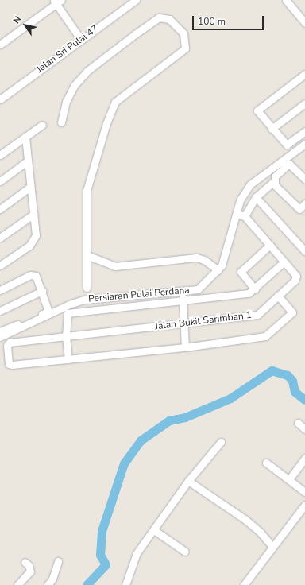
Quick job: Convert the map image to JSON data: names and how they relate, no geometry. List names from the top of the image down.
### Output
{
  "streets": {
    "street": ["Jalan Sri Pulai 47", "Persiaran Pulai Perdana", "Jalan Bukit Sarimban 1"]
  },
  "scale_bar": "100 m",
  "north": "top left"
}
